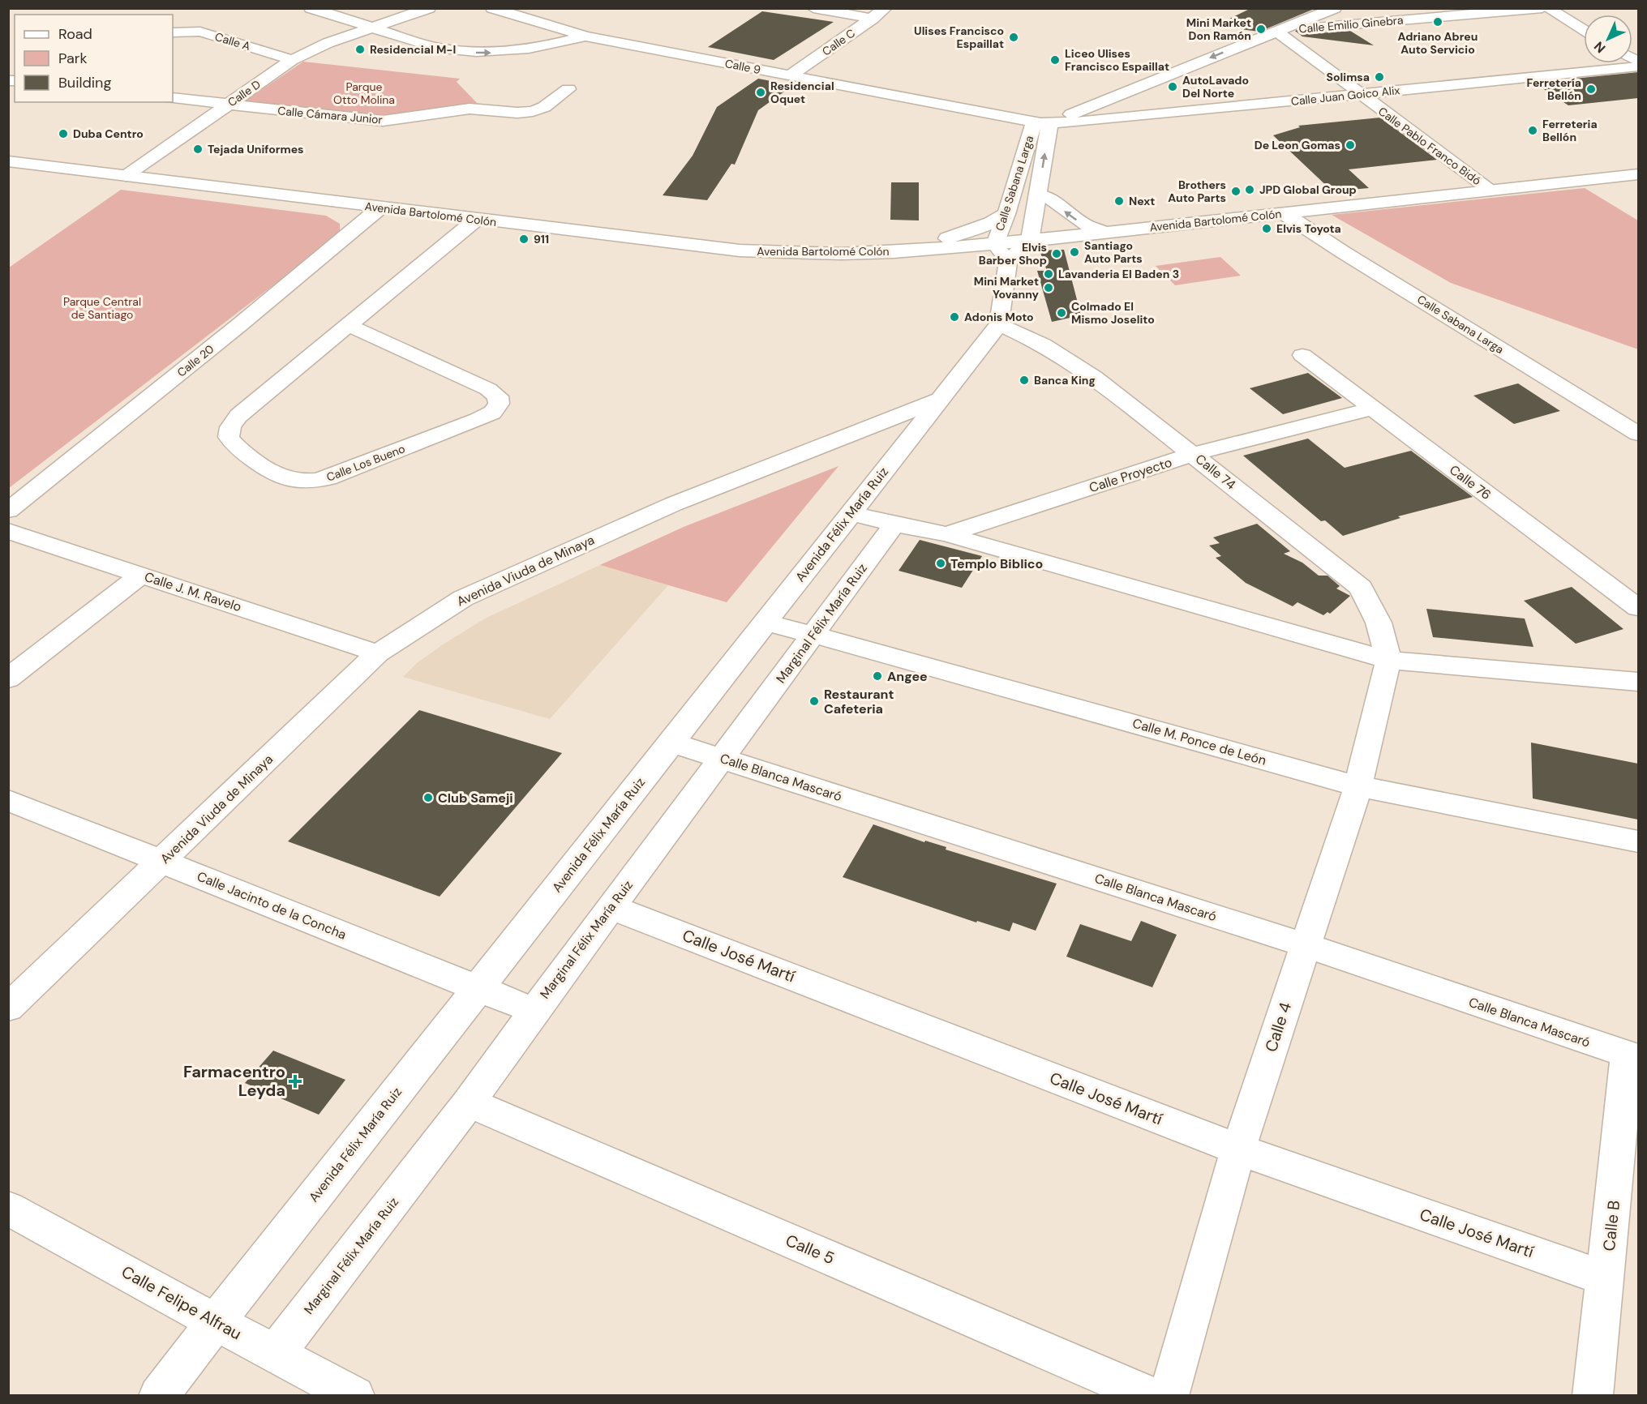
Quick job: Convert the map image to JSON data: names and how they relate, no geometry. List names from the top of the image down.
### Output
{
  "streets": {
    "street": [
      "Calle Emilio Ginebra",
      "Calle A",
      "Calle C",
      "Calle 9",
      "Calle D",
      "Calle Juan Goico Alix",
      "Calle Cámara Junior",
      "Calle Pablo Franco Bidó",
      "Calle Sabana Larga",
      "Avenida Bartolomé Colón",
      "Calle 20",
      "Calle Los Bueno",
      "Calle 74",
      "Calle Proyecto",
      "Calle 76",
      "Avenida Félix María Ruiz",
      "Avenida Viuda de Minaya",
      "Calle J. M. Ravelo",
      "Marginal Félix María Ruiz",
      "Calle M. Ponce de León",
      "Calle Blanca Mascaró",
      "Calle Jacinto de la Concha",
      "Calle José Martí",
      "Calle 4",
      "Calle B",
      "Calle 5",
      "Calle Felipe Alfrau"
    ]
  },
  "crossings": [
    ["Calle Emilio Ginebra", "Calle Pablo Franco Bidó"],
    ["Calle A", "Calle D"],
    ["Calle C", "Calle 9"],
    ["Calle 9", "Calle Juan Goico Alix"],
    ["Calle 9", "Calle Sabana Larga"],
    ["Calle D", "Calle Cámara Junior"],
    ["Calle D", "Avenida Bartolomé Colón"],
    ["Calle Juan Goico Alix", "Calle Pablo Franco Bidó"],
    ["Calle Juan Goico Alix", "Calle Sabana Larga"],
    ["Calle Pablo Franco Bidó", "Avenida Bartolomé Colón"],
    ["Calle Sabana Larga", "Avenida Bartolomé Colón"],
    ["Avenida Bartolomé Colón", "Calle 20"],
    ["Avenida Bartolomé Colón", "Calle Los Bueno"],
    ["Calle 74", "Calle Proyecto"],
    ["Calle 74", "Avenida Félix María Ruiz"],
    ["Calle 74", "Calle 4"],
    ["Calle Proyecto", "Calle 76"],
    ["Avenida Félix María Ruiz", "Avenida Viuda de Minaya"],
    ["Avenida Félix María Ruiz", "Calle M. Ponce de León"],
    ["Avenida Félix María Ruiz", "Calle Blanca Mascaró"],
    ["Avenida Félix María Ruiz", "Calle Jacinto de la Concha"],
    ["Avenida Félix María Ruiz", "Calle Felipe Alfrau"],
    ["Avenida Viuda de Minaya", "Calle J. M. Ravelo"],
    ["Avenida Viuda de Minaya", "Calle Jacinto de la Concha"],
    ["Marginal Félix María Ruiz", "Calle M. Ponce de León"],
    ["Marginal Félix María Ruiz", "Calle Blanca Mascaró"],
    ["Marginal Félix María Ruiz", "Calle Jacinto de la Concha"],
    ["Marginal Félix María Ruiz", "Calle José Martí"],
    ["Marginal Félix María Ruiz", "Calle 5"],
    ["Marginal Félix María Ruiz", "Calle Felipe Alfrau"],
    ["Calle M. Ponce de León", "Calle 4"],
    ["Calle Blanca Mascaró", "Calle 4"],
    ["Calle Blanca Mascaró", "Calle B"],
    ["Calle José Martí", "Calle 4"],
    ["Calle José Martí", "Calle B"]
  ],
  "parks": ["Parque Otto Molina", "Parque Central de Santiago"],
  "places": {
    "other": [
      "Adriano Abreu Auto Servicio",
      "Mini Market Don Ramón",
      "Ulises Francisco Espaillat",
      "Residencial M-I",
      "Liceo Ulises Francisco Espaillat",
      "Solimsa",
      "AutoLavado Del Norte",
      "Ferretería Bellón",
      "Residencial Oquet",
      "Ferreteria Bellón",
      "Duba Centro",
      "De Leon Gomas",
      "Tejada Uniformes",
      "JPD Global Group",
      "Brothers Auto Parts",
      "Next",
      "Elvis Toyota",
      "911",
      "Santiago Auto Parts",
      "Elvis Barber Shop",
      "Lavanderia El Baden 3",
      "Mini Market Yovanny",
      "Colmado El Mismo Joselito",
      "Adonis Moto",
      "Banca King",
      "Templo Biblico",
      "Angee",
      "Restaurant Cafeteria",
      "Club Sameji"
    ],
    "health": ["Farmacentro Leyda"]
  },
  "legend": ["Road", "Park", "Building"],
  "north": "bottom left"
}
